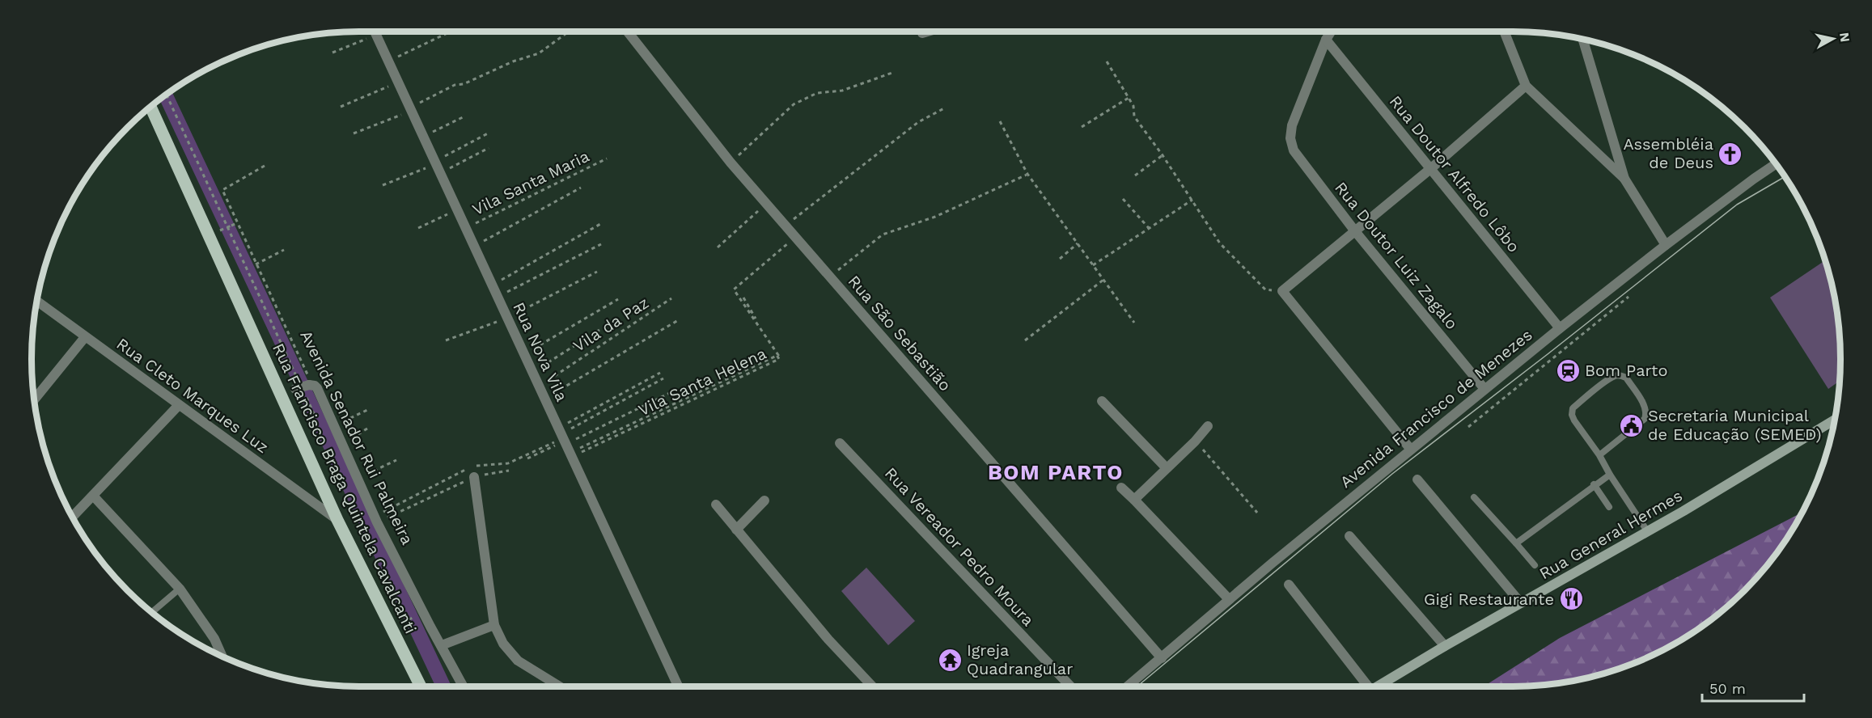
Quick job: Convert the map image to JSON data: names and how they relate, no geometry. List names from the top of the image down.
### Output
{
  "streets": {
    "main road": ["Rua Francisco Braga Quintela Cavalcanti"],
    "street": [
      "Rua Doutor Alfredo Lôbo",
      "Rua Doutor Luiz Zagalo",
      "Rua São Sebastião",
      "Rua Nova Vila",
      "Rua Cleto Marques Luz",
      "Avenida Francisco de Menezes",
      "Avenida Senador Rui Palmeira",
      "Rua General Hermes",
      "Rua Vereador Pedro Moura"
    ],
    "path": ["Vila Santa Maria", "Vila da Paz", "Vila Santa Helena"]
  },
  "crossings": [
    ["Rua Doutor Alfredo Lôbo", "Rua Doutor Luiz Zagalo"],
    ["Rua Doutor Alfredo Lôbo", "Avenida Francisco de Menezes"],
    ["Vila Santa Maria", "Rua Nova Vila"],
    ["Rua Doutor Luiz Zagalo", "Avenida Francisco de Menezes"],
    ["Vila da Paz", "Rua Nova Vila"],
    ["Rua São Sebastião", "Avenida Francisco de Menezes"],
    ["Rua Nova Vila", "Vila Santa Helena"],
    ["Rua Cleto Marques Luz", "Rua Francisco Braga Quintela Cavalcanti"]
  ],
  "districts": ["BOM PARTO"],
  "places": {
    "church": ["Assembléia de Deus"],
    "station": ["Bom Parto"],
    "public building": ["Secretaria Municipal de Educação (SEMED)"],
    "restaurant": ["Gigi Restaurante"],
    "temple": ["Igreja Quadrangular"]
  },
  "scale_bar": "50 m",
  "north": "right"
}
